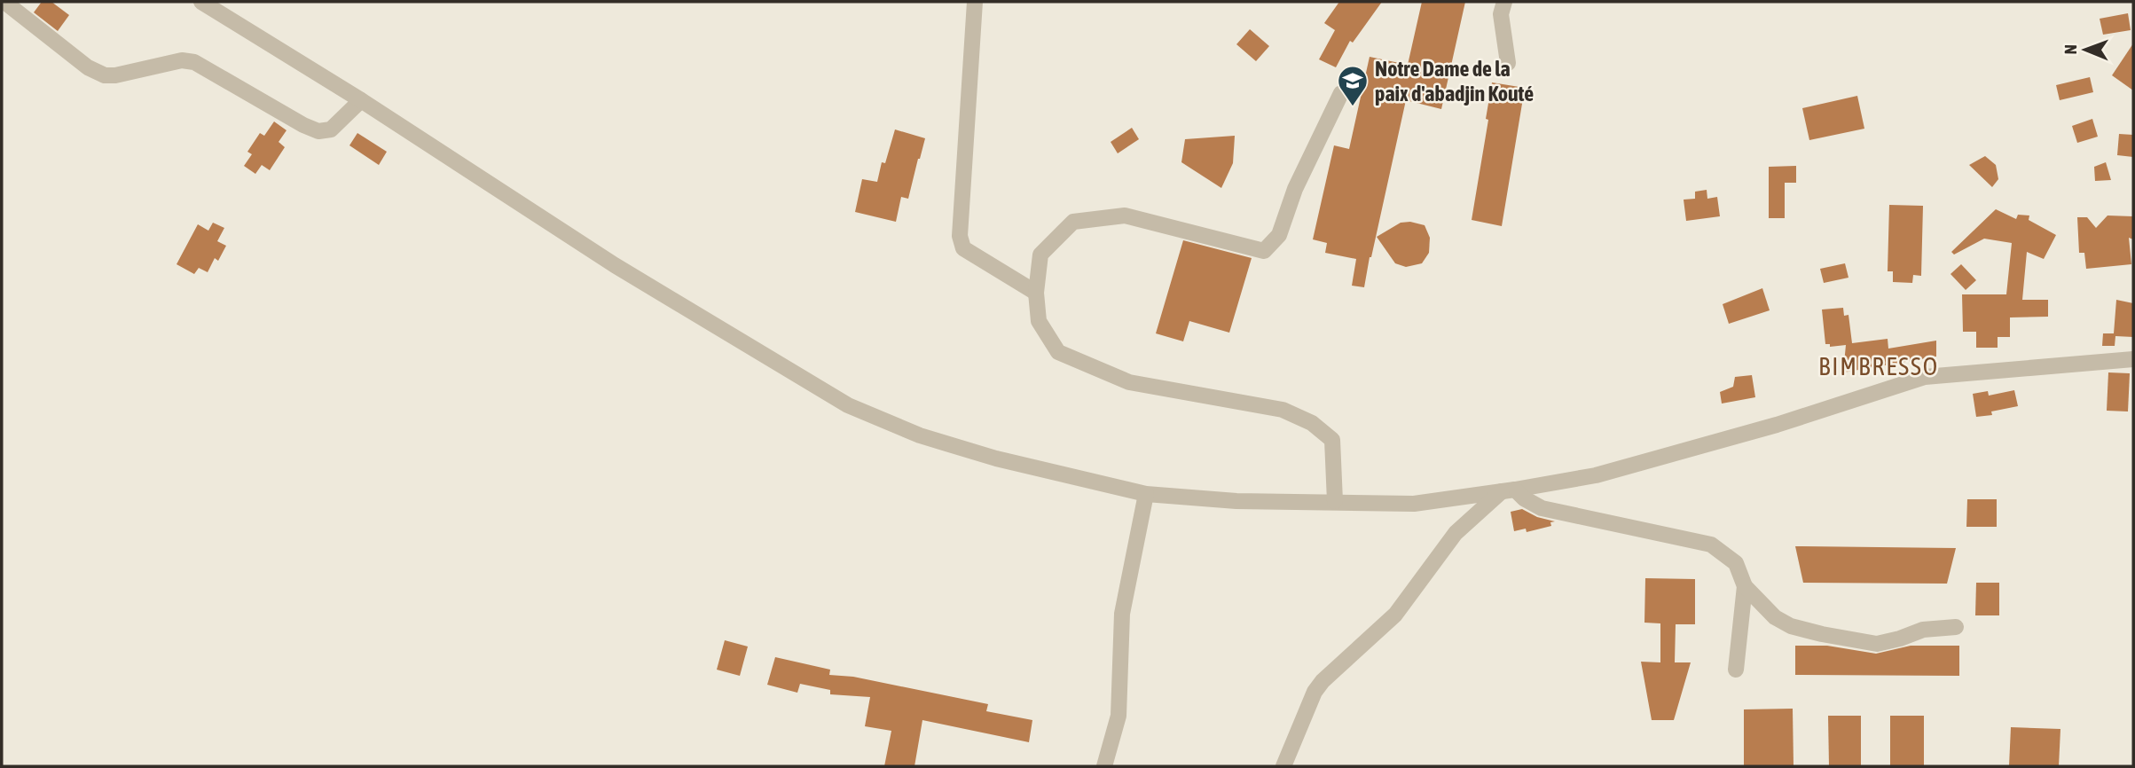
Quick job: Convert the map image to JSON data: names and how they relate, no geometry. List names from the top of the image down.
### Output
{
  "districts": ["BIMBRESSO"],
  "places": {
    "school or university": ["Notre Dame de la paix d'abadjin Kouté"]
  },
  "north": "left"
}
